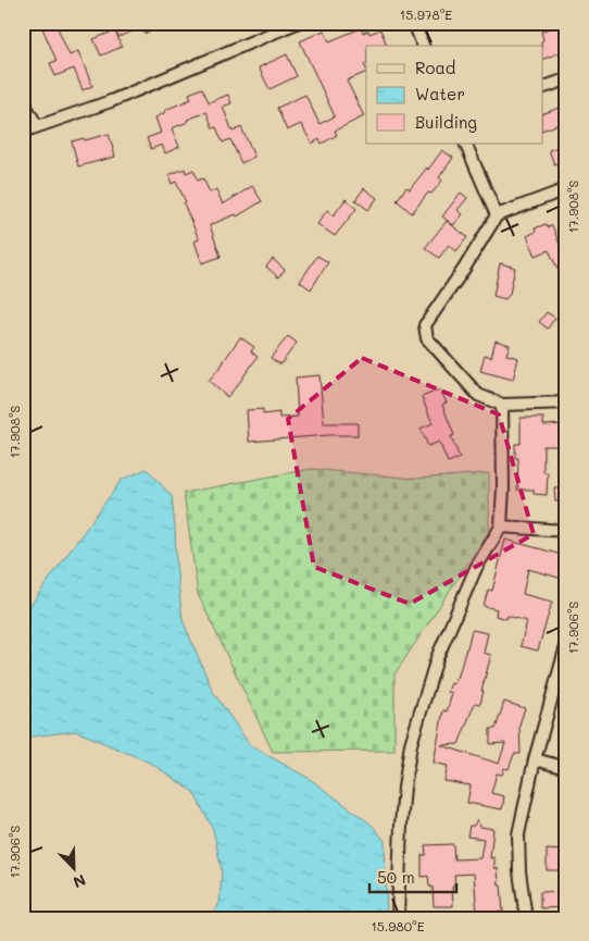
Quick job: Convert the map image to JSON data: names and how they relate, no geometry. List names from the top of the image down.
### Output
{
  "legend": ["Road", "Water", "Building"],
  "scale_bar": "50 m",
  "north": "bottom right",
  "coordinates": [
    "15.978°E",
    "17.908°S",
    "17.906°S",
    "15.980°E"
  ]
}
